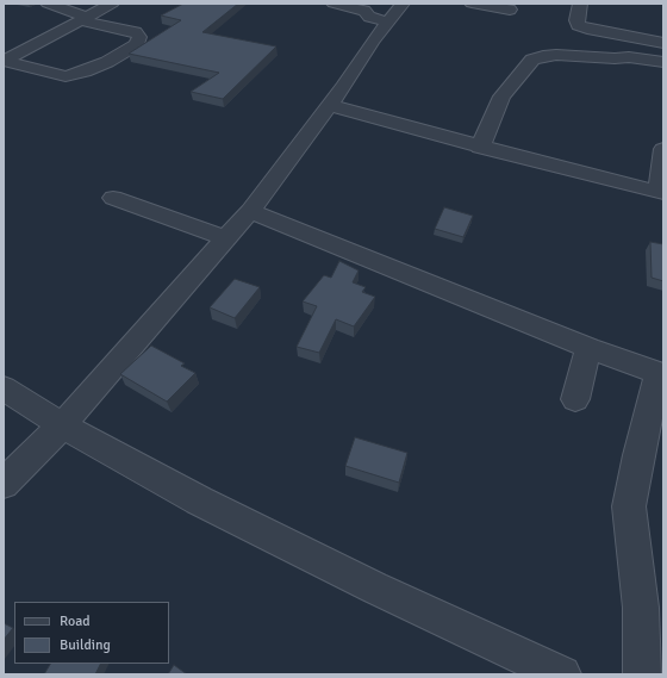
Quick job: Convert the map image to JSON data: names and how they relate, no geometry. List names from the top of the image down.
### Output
{
  "legend": ["Road", "Building"]
}
